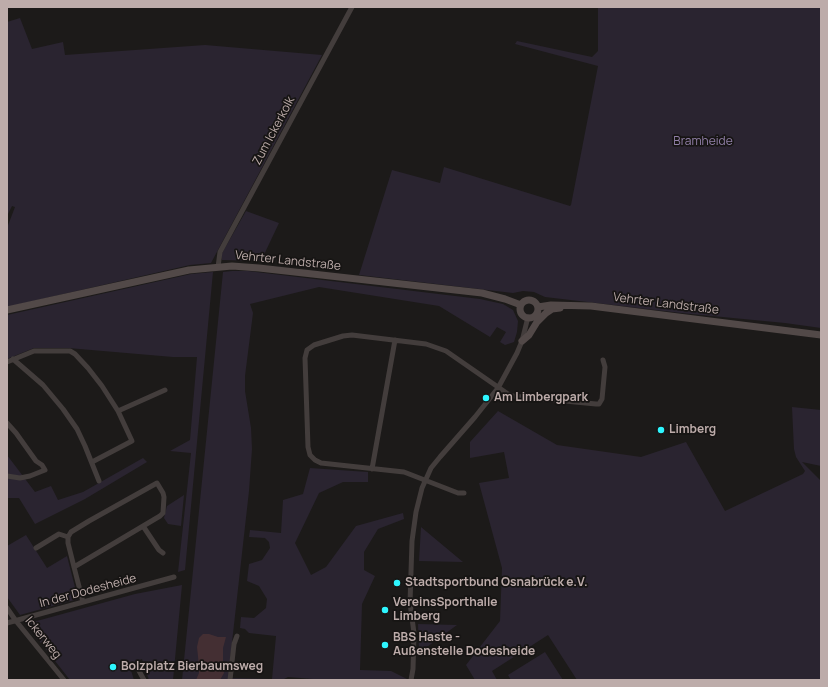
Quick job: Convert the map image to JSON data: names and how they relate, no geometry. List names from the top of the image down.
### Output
{
  "streets": {
    "main road": ["Vehrter Landstraße"],
    "street": ["Zum Ickerkolk", "In der Dodesheide", "Ickerweg"]
  },
  "crossings": [
    ["Zum Ickerkolk", "Vehrter Landstraße"],
    ["In der Dodesheide", "Ickerweg"]
  ],
  "parks": ["Bramheide"],
  "places": [
    "Am Limbergpark",
    "Limberg",
    "Stadtsportbund Osnabrück e.V.",
    "VereinsSporthalle Limberg",
    "BBS Haste - Außenstelle Dodesheide",
    "Bolzplatz Bierbaumsweg"
  ]
}
